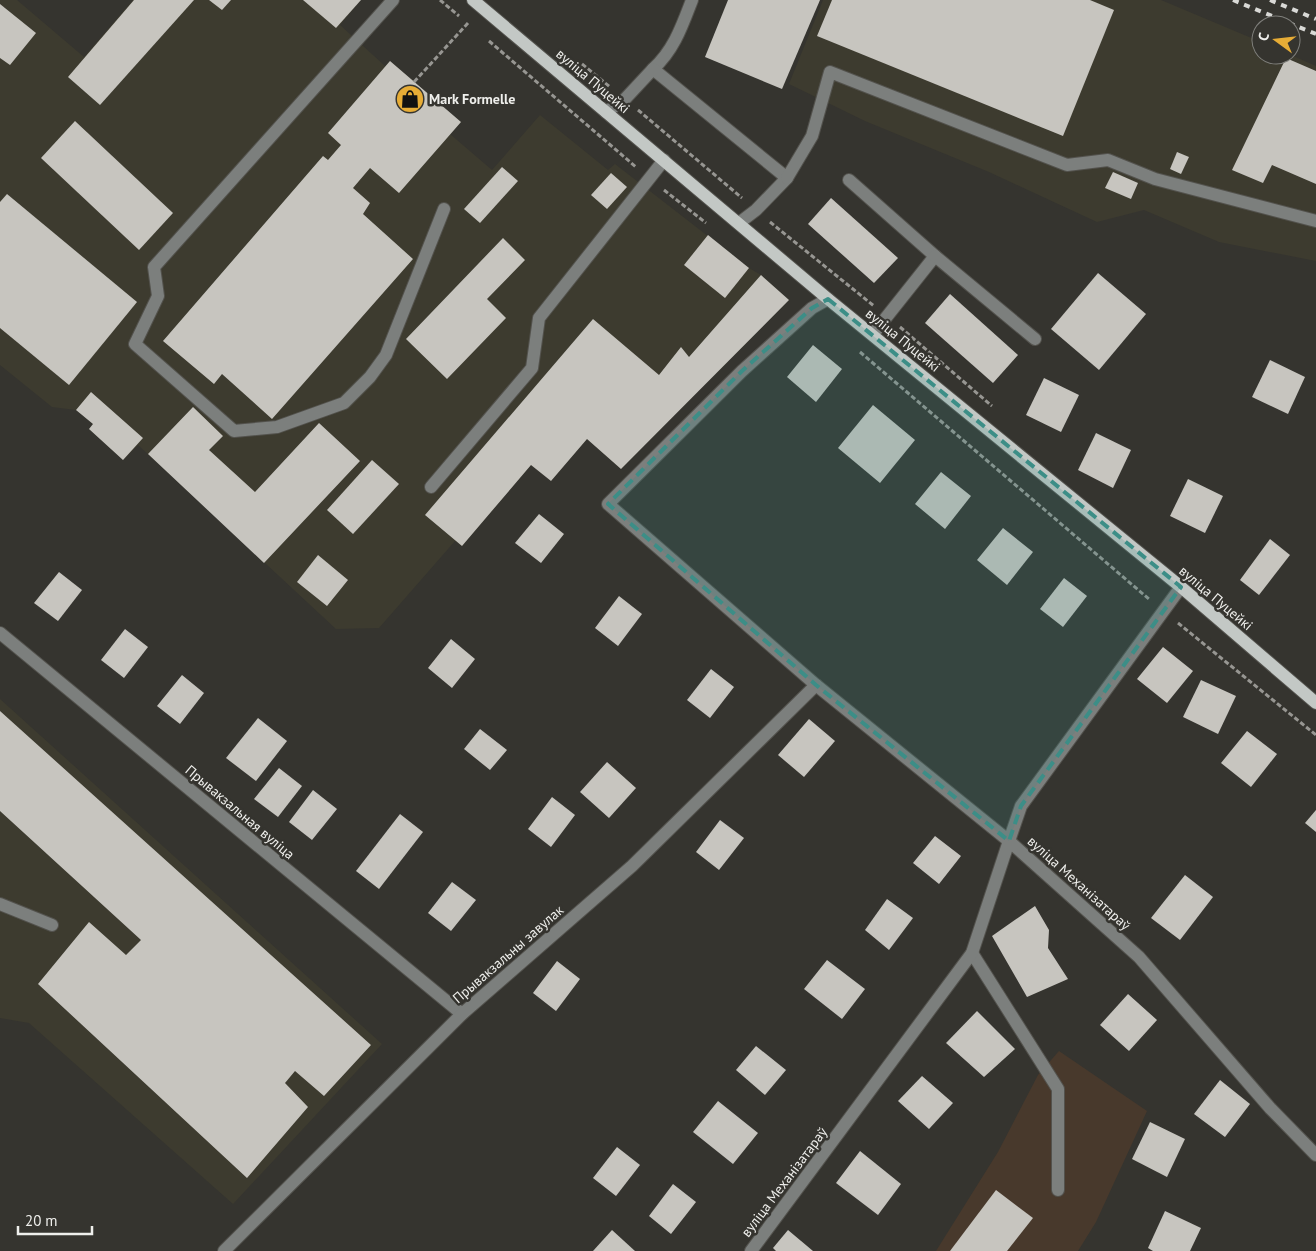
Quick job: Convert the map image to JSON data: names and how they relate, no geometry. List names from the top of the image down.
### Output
{
  "streets": {
    "main road": ["вуліца Пуцейкі"],
    "street": ["Прывакзальная вуліца", "вуліца Механізатараў", "Прывакзальны завулак"]
  },
  "crossings": [
    ["Прывакзальная вуліца", "Прывакзальны завулак"]
  ],
  "places": {
    "shop": ["Mark Formelle"]
  },
  "scale_bar": "20 m",
  "north": "left"
}
